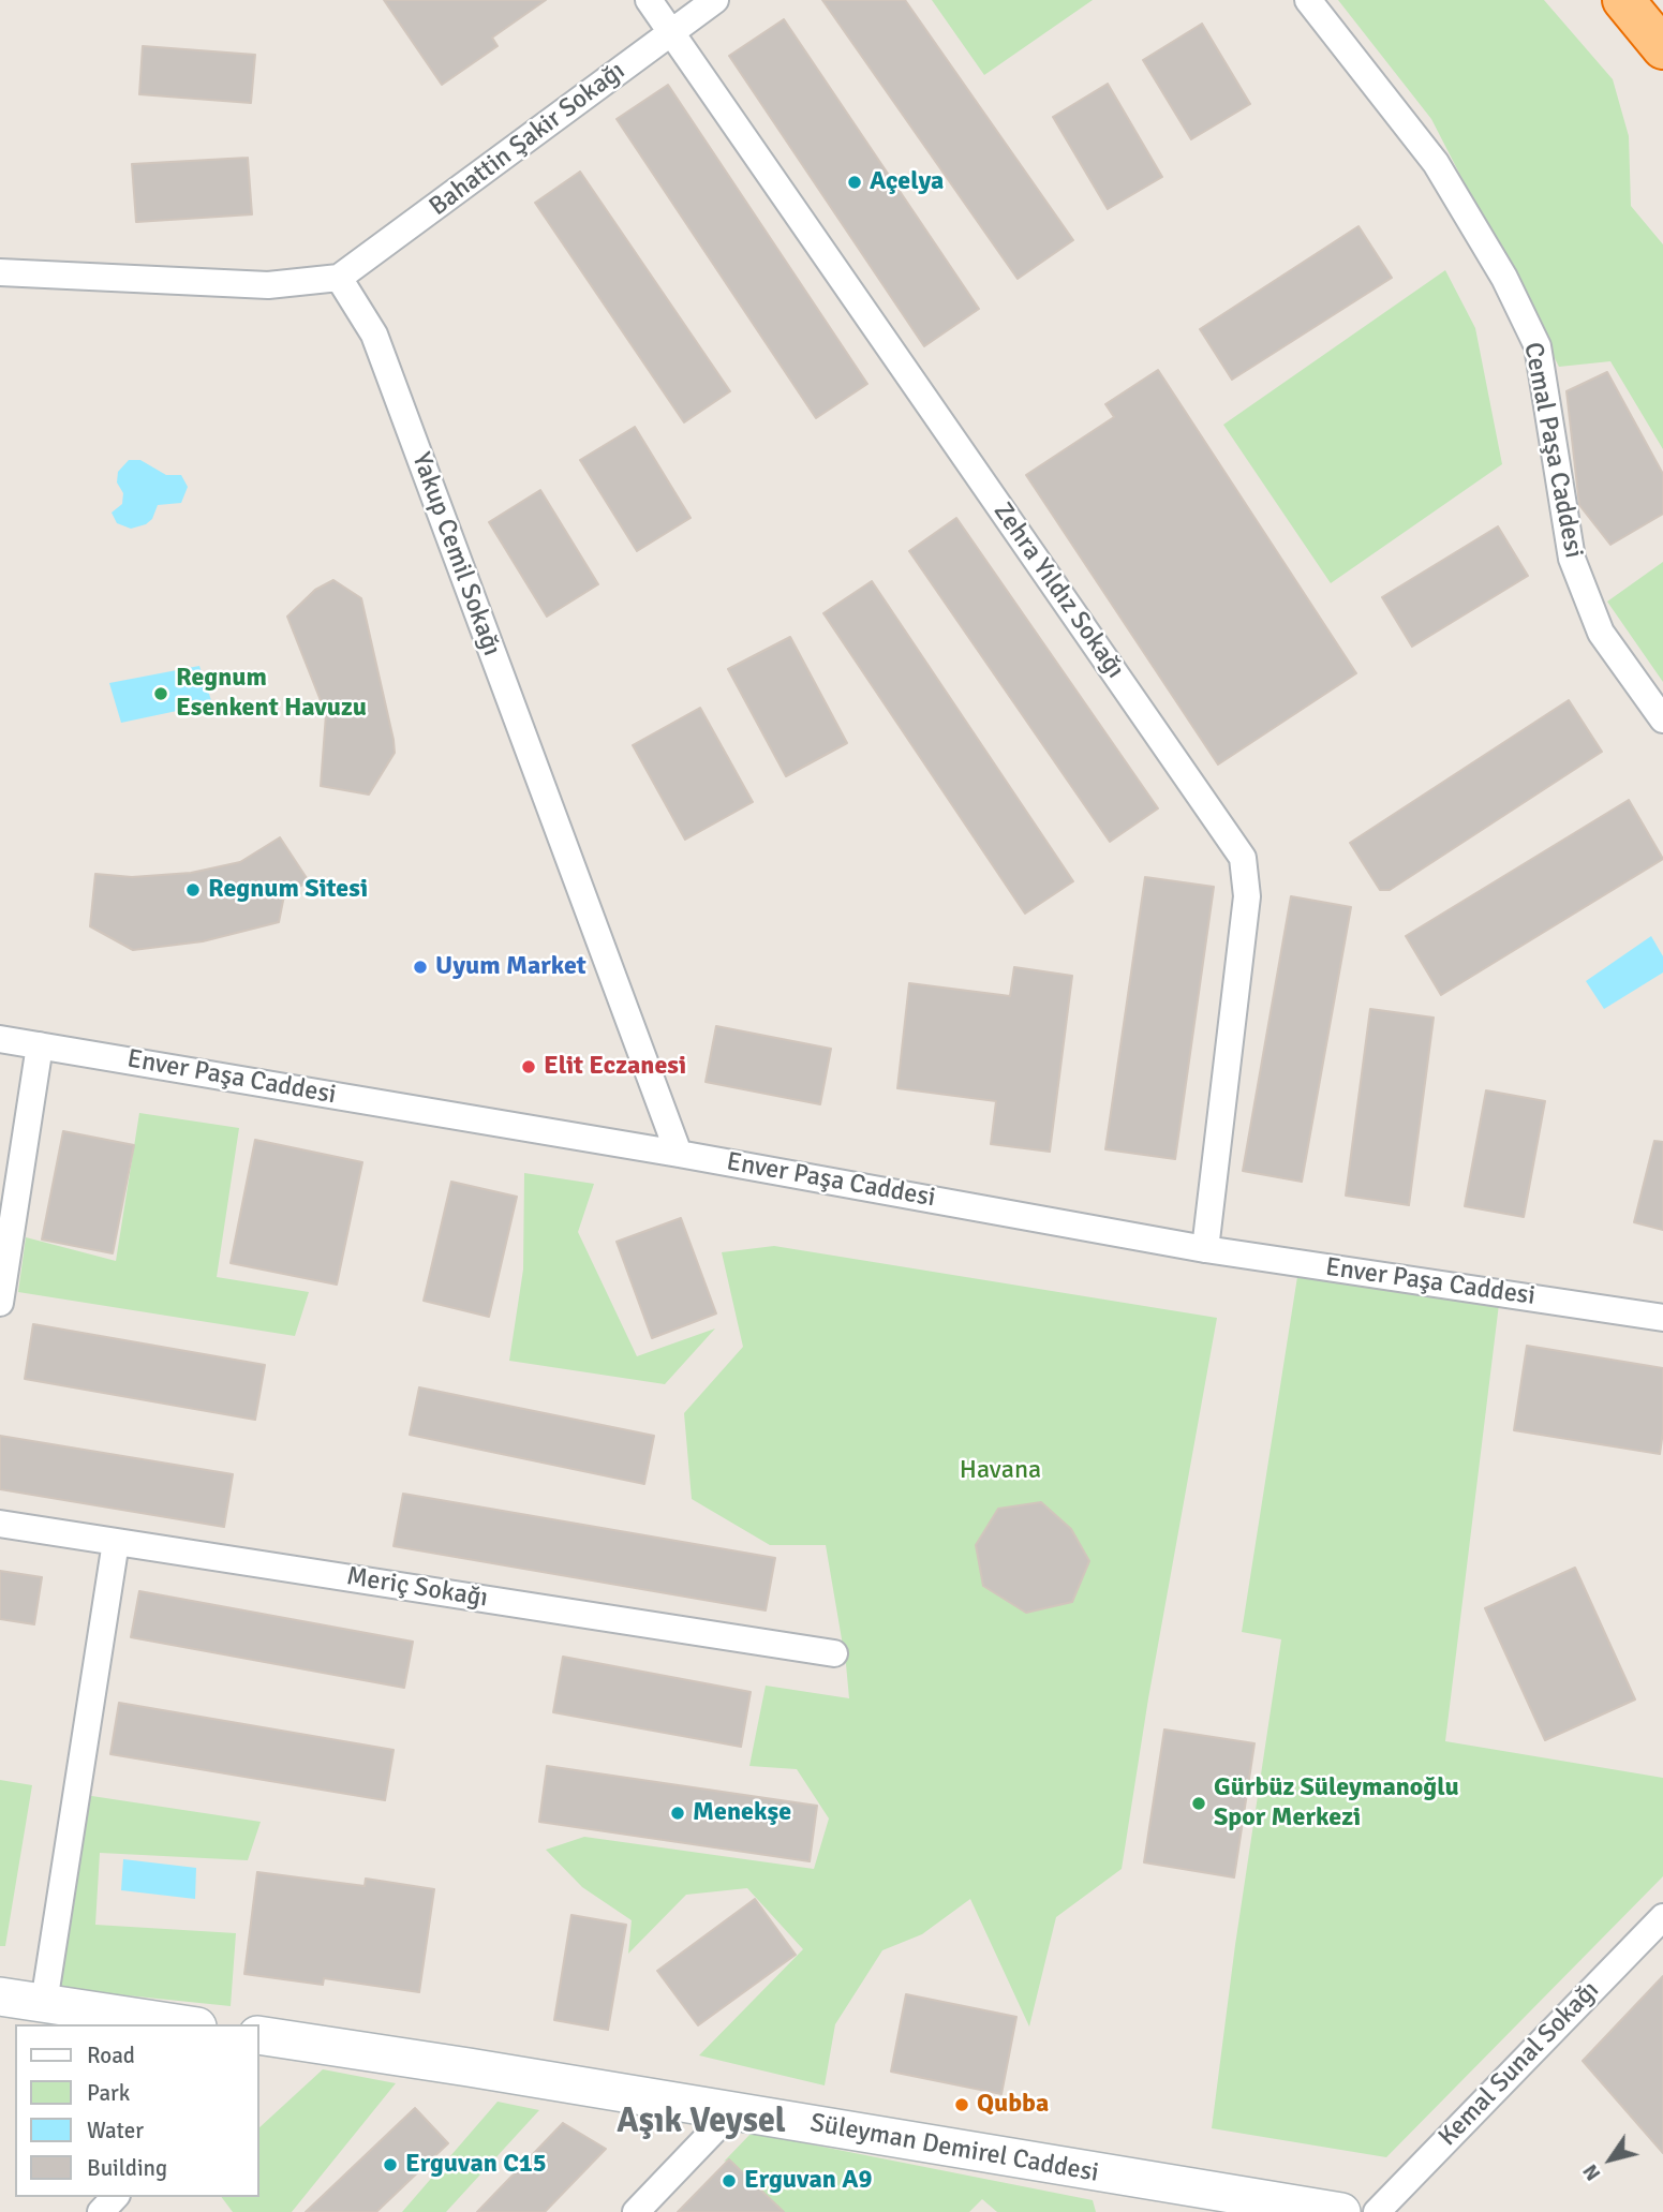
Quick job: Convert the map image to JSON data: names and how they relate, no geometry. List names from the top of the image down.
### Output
{
  "streets": {
    "main road": ["Süleyman Demirel Caddesi"],
    "street": [
      "Bahattin Şakir Sokağı",
      "Cemal Paşa Caddesi",
      "Yakup Cemil Sokağı",
      "Zehra Yıldız Sokağı",
      "Enver Paşa Caddesi",
      "Meriç Sokağı",
      "Kemal Sunal Sokağı"
    ]
  },
  "crossings": [
    ["Bahattin Şakir Sokağı", "Yakup Cemil Sokağı"],
    ["Bahattin Şakir Sokağı", "Zehra Yıldız Sokağı"],
    ["Yakup Cemil Sokağı", "Enver Paşa Caddesi"],
    ["Zehra Yıldız Sokağı", "Enver Paşa Caddesi"]
  ],
  "districts": ["Aşık Veysel"],
  "parks": ["Havana"],
  "places": [
    "Açelya",
    "Regnum Esenkent Havuzu",
    "Regnum Sitesi",
    "Uyum Market",
    "Elit Eczanesi",
    "Gürbüz Süleymanoğlu Spor Merkezi",
    "Menekşe",
    "Qubba",
    "Erguvan C15",
    "Erguvan A9"
  ],
  "legend": [
    "Road",
    "Park",
    "Water",
    "Building"
  ],
  "north": "bottom left"
}
